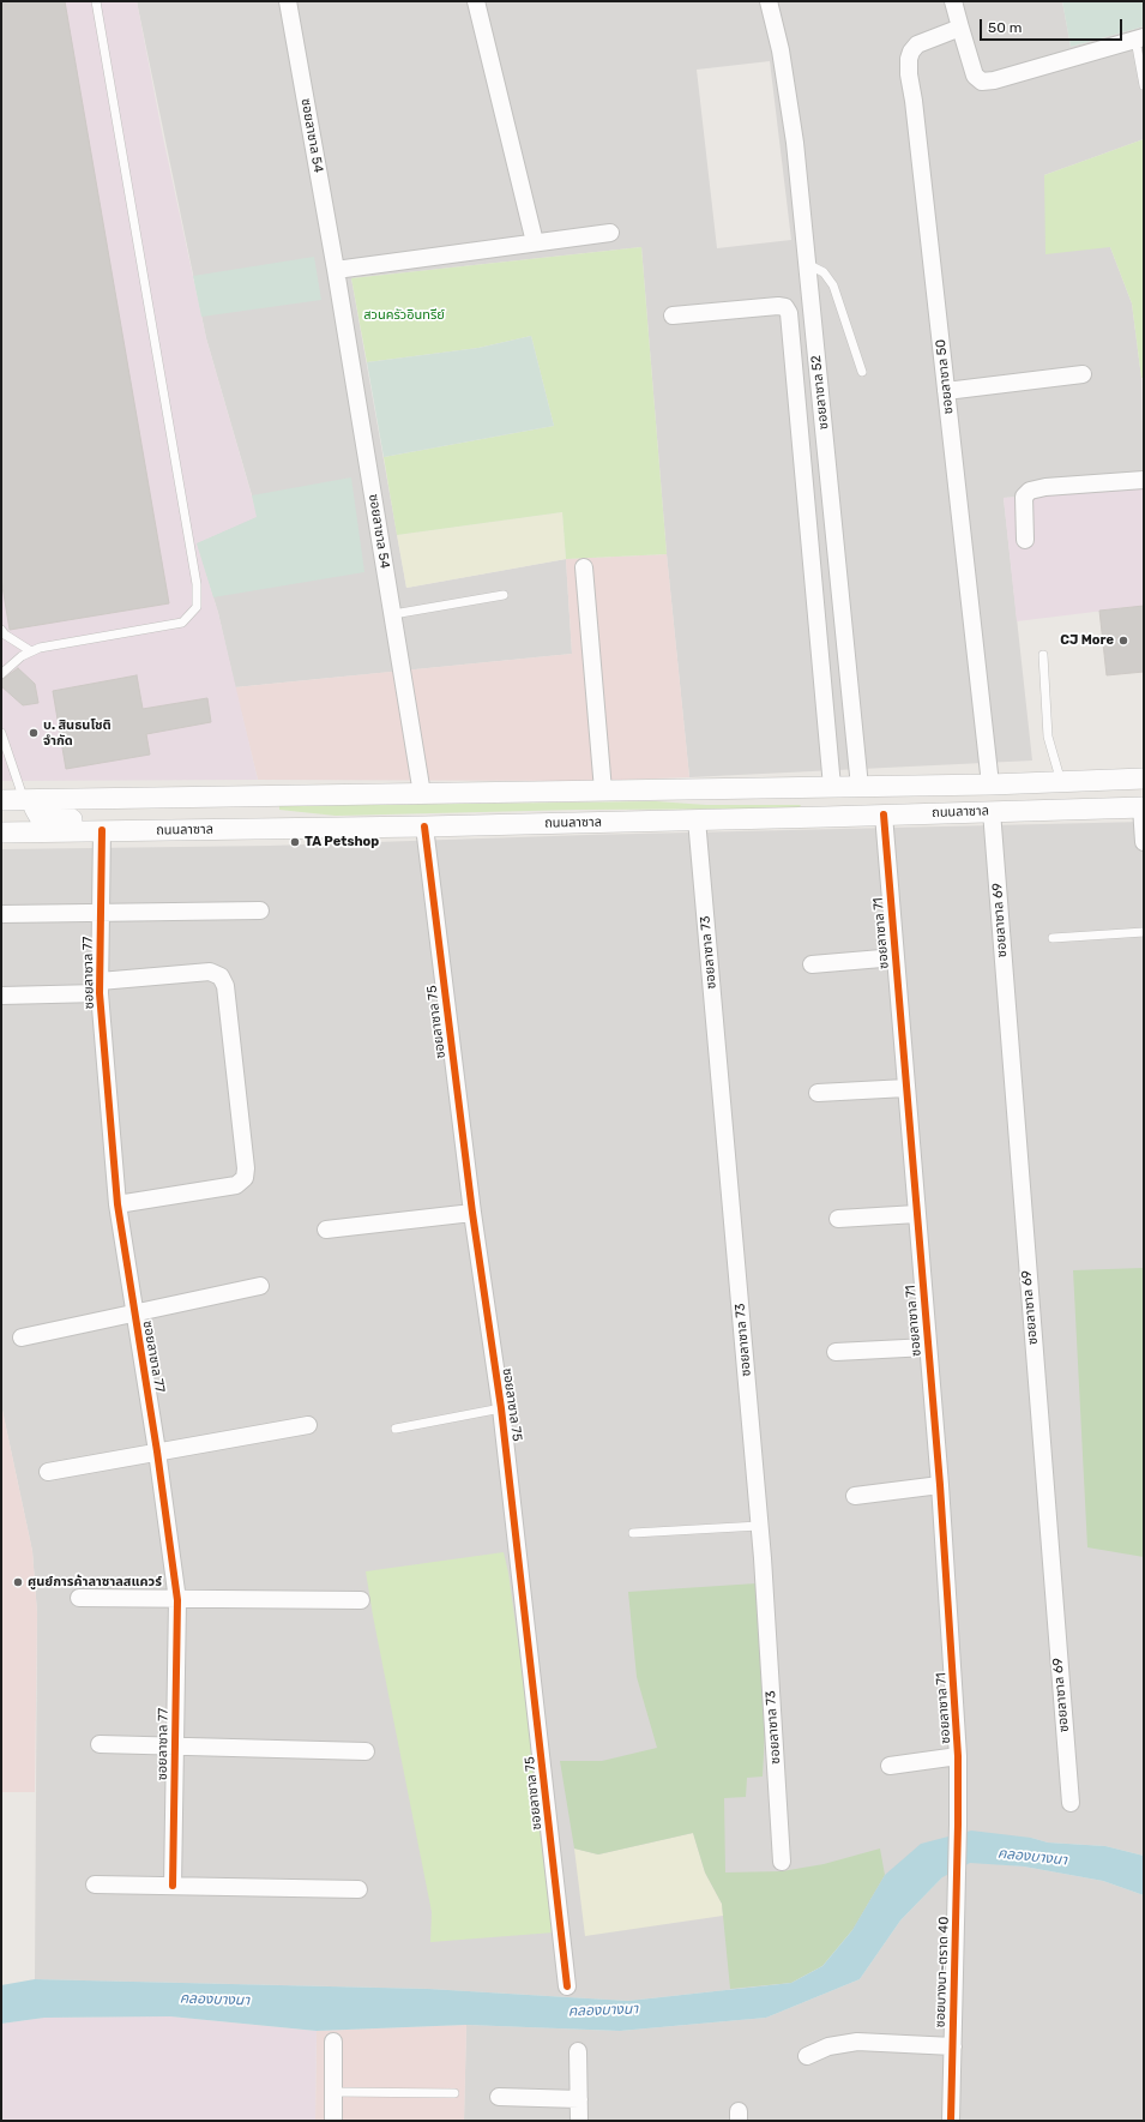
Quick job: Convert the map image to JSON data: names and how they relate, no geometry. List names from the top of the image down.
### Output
{
  "streets": {
    "street": [
      "ซอยลาซาล 54",
      "ซอยลาซาล 50",
      "ซอยลาซาล 52",
      "ถนนลาซาล",
      "ซอยลาซาล 69",
      "ซอยลาซาล 71",
      "ซอยลาซาล 73",
      "ซอยลาซาล 77",
      "ซอยลาซาล 75",
      "ซอยบางนา-ตราด 40"
    ]
  },
  "crossings": [
    ["ซอยลาซาล 54", "ถนนลาซาล"],
    ["ซอยลาซาล 50", "ถนนลาซาล"],
    ["ซอยลาซาล 52", "ถนนลาซาล"],
    ["ถนนลาซาล", "ซอยลาซาล 69"],
    ["ถนนลาซาล", "ซอยลาซาล 71"],
    ["ถนนลาซาล", "ซอยลาซาล 73"],
    ["ถนนลาซาล", "ซอยลาซาล 77"],
    ["ถนนลาซาล", "ซอยลาซาล 75"],
    ["ซอยลาซาล 71", "ซอยบางนา-ตราด 40"]
  ],
  "water": ["คลองบางนา"],
  "parks": ["สวนครัวอินทรีย์"],
  "places": [
    "CJ More",
    "บ. สินธนโชติ จำกัด",
    "TA Petshop",
    "ศูนย์การค้าลาซาลสแควร์"
  ],
  "scale_bar": "50 m"
}
